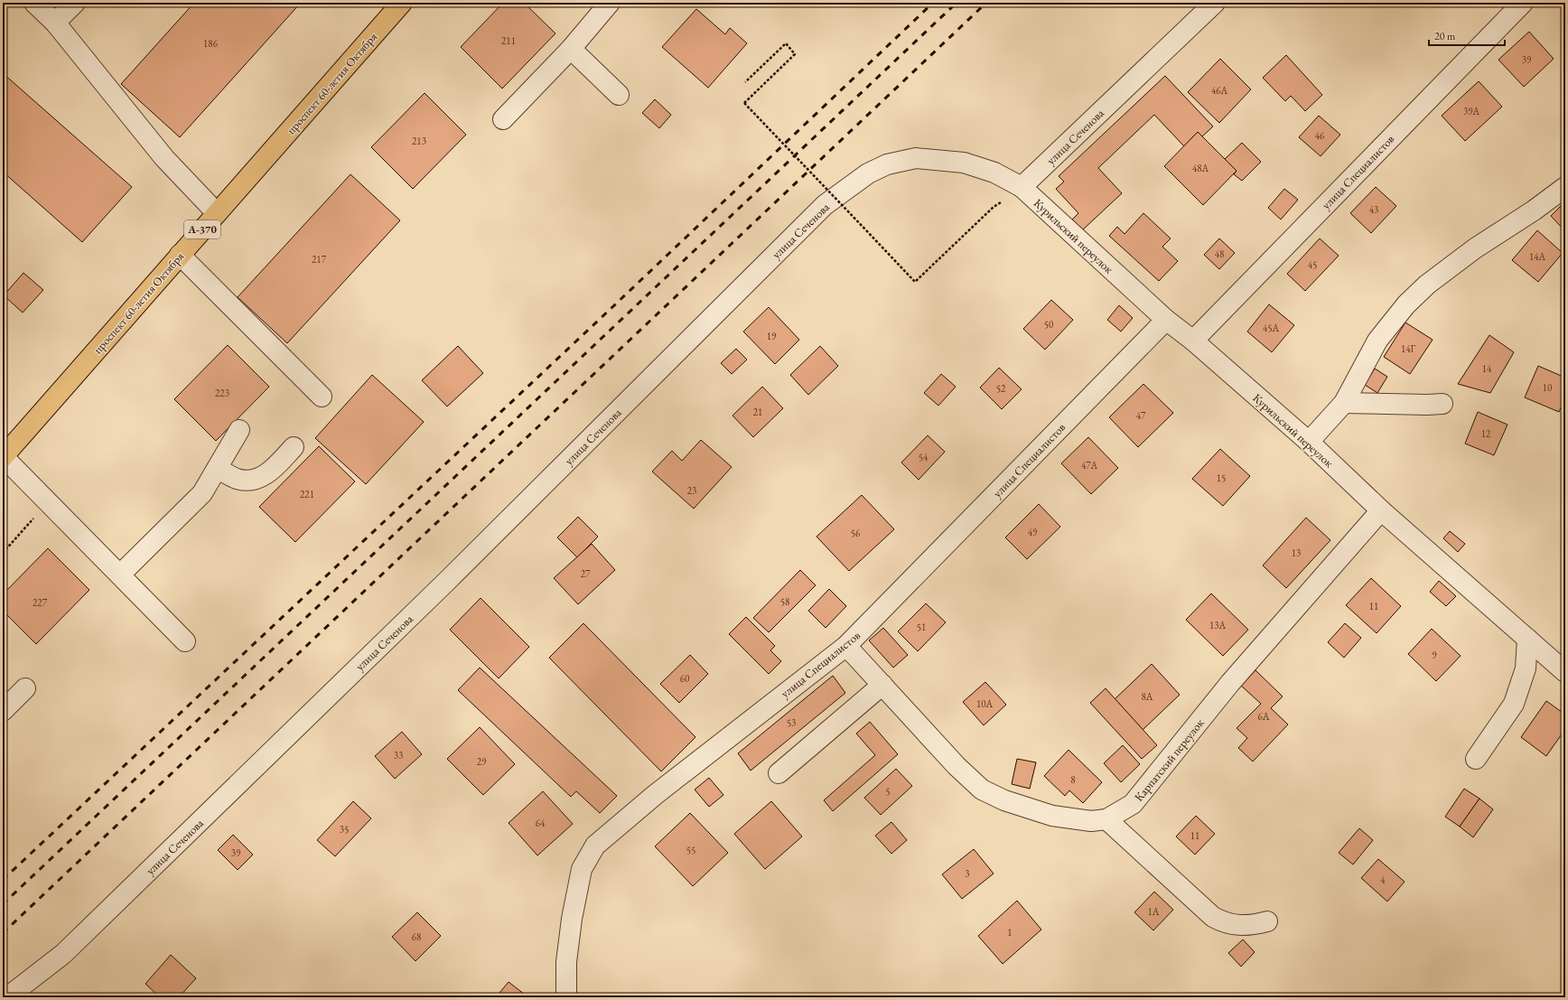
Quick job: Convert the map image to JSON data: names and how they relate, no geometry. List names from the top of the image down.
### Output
{
  "streets": {
    "highway": ["проспект 60-летия Октября", "А-370"],
    "street": [
      "улица Сеченова",
      "улица Специалистов",
      "Курильский переулок",
      "Карпатский переулок"
    ]
  },
  "crossings": [
    ["улица Сеченова", "Курильский переулок"],
    ["улица Специалистов", "Курильский переулок"],
    ["улица Специалистов", "Карпатский переулок"],
    ["Курильский переулок", "Карпатский переулок"]
  ],
  "house_numbers": [
    "211",
    "186",
    "39",
    "46А",
    "39А",
    "46",
    "213",
    "48А",
    "43",
    "48",
    "14А",
    "217",
    "45",
    "50",
    "45А",
    "19",
    "14Г",
    "14",
    "10",
    "52",
    "223",
    "21",
    "47",
    "12",
    "54",
    "47А",
    "15",
    "23",
    "221",
    "49",
    "56",
    "13",
    "27",
    "58",
    "227",
    "11",
    "13А",
    "51",
    "9",
    "60",
    "8А",
    "10А",
    "6А",
    "53",
    "33",
    "29",
    "8",
    "5",
    "64",
    "35",
    "11",
    "55",
    "39",
    "3",
    "4",
    "1А",
    "1",
    "68"
  ],
  "scale_bar": "20 m"
}
